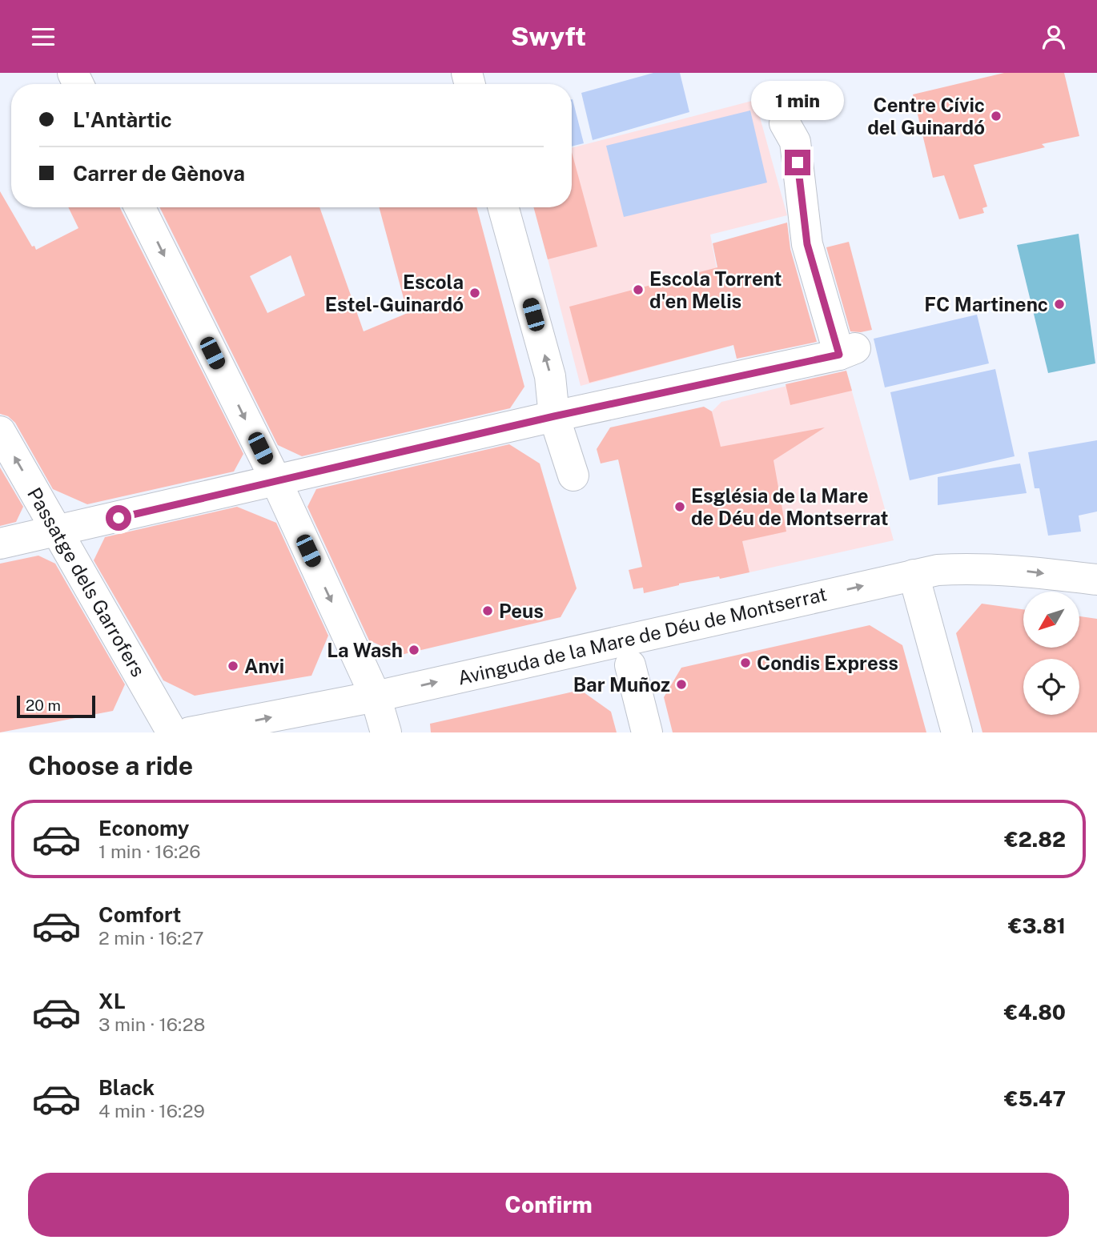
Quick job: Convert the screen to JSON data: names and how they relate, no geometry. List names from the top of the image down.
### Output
{
  "streets": {
    "street": ["Passatge dels Garrofers", "Avinguda de la Mare de Déu de Montserrat"]
  },
  "places": [
    "Centre Cívic del Guinardó",
    "Escola Torrent d'en Melis",
    "Escola Estel-Guinardó",
    "FC Martinenc",
    "Església de la Mare de Déu de Montserrat",
    "Peus",
    "La Wash",
    "Condis Express",
    "Anvi",
    "Bar Muñoz"
  ],
  "scale_bar": "20 m",
  "north": "bottom left",
  "page": {
    "header": "Swyft",
    "bubble": "1 min",
    "banner": ["L'Antàrtic", "Carrer de Gènova"],
    "scale": "20 m",
    "heading": "Choose a ride",
    "list": [
      {
        "name": "Economy",
        "note": "1 min · 16:26",
        "value": "€2.82"
      },
      {
        "name": "Comfort",
        "note": "2 min · 16:27",
        "value": "€3.81"
      },
      {
        "name": "XL",
        "note": "3 min · 16:28",
        "value": "€4.80"
      },
      {
        "name": "Black",
        "note": "4 min · 16:29",
        "value": "€5.47"
      }
    ],
    "buttons": "Confirm"
  }
}
